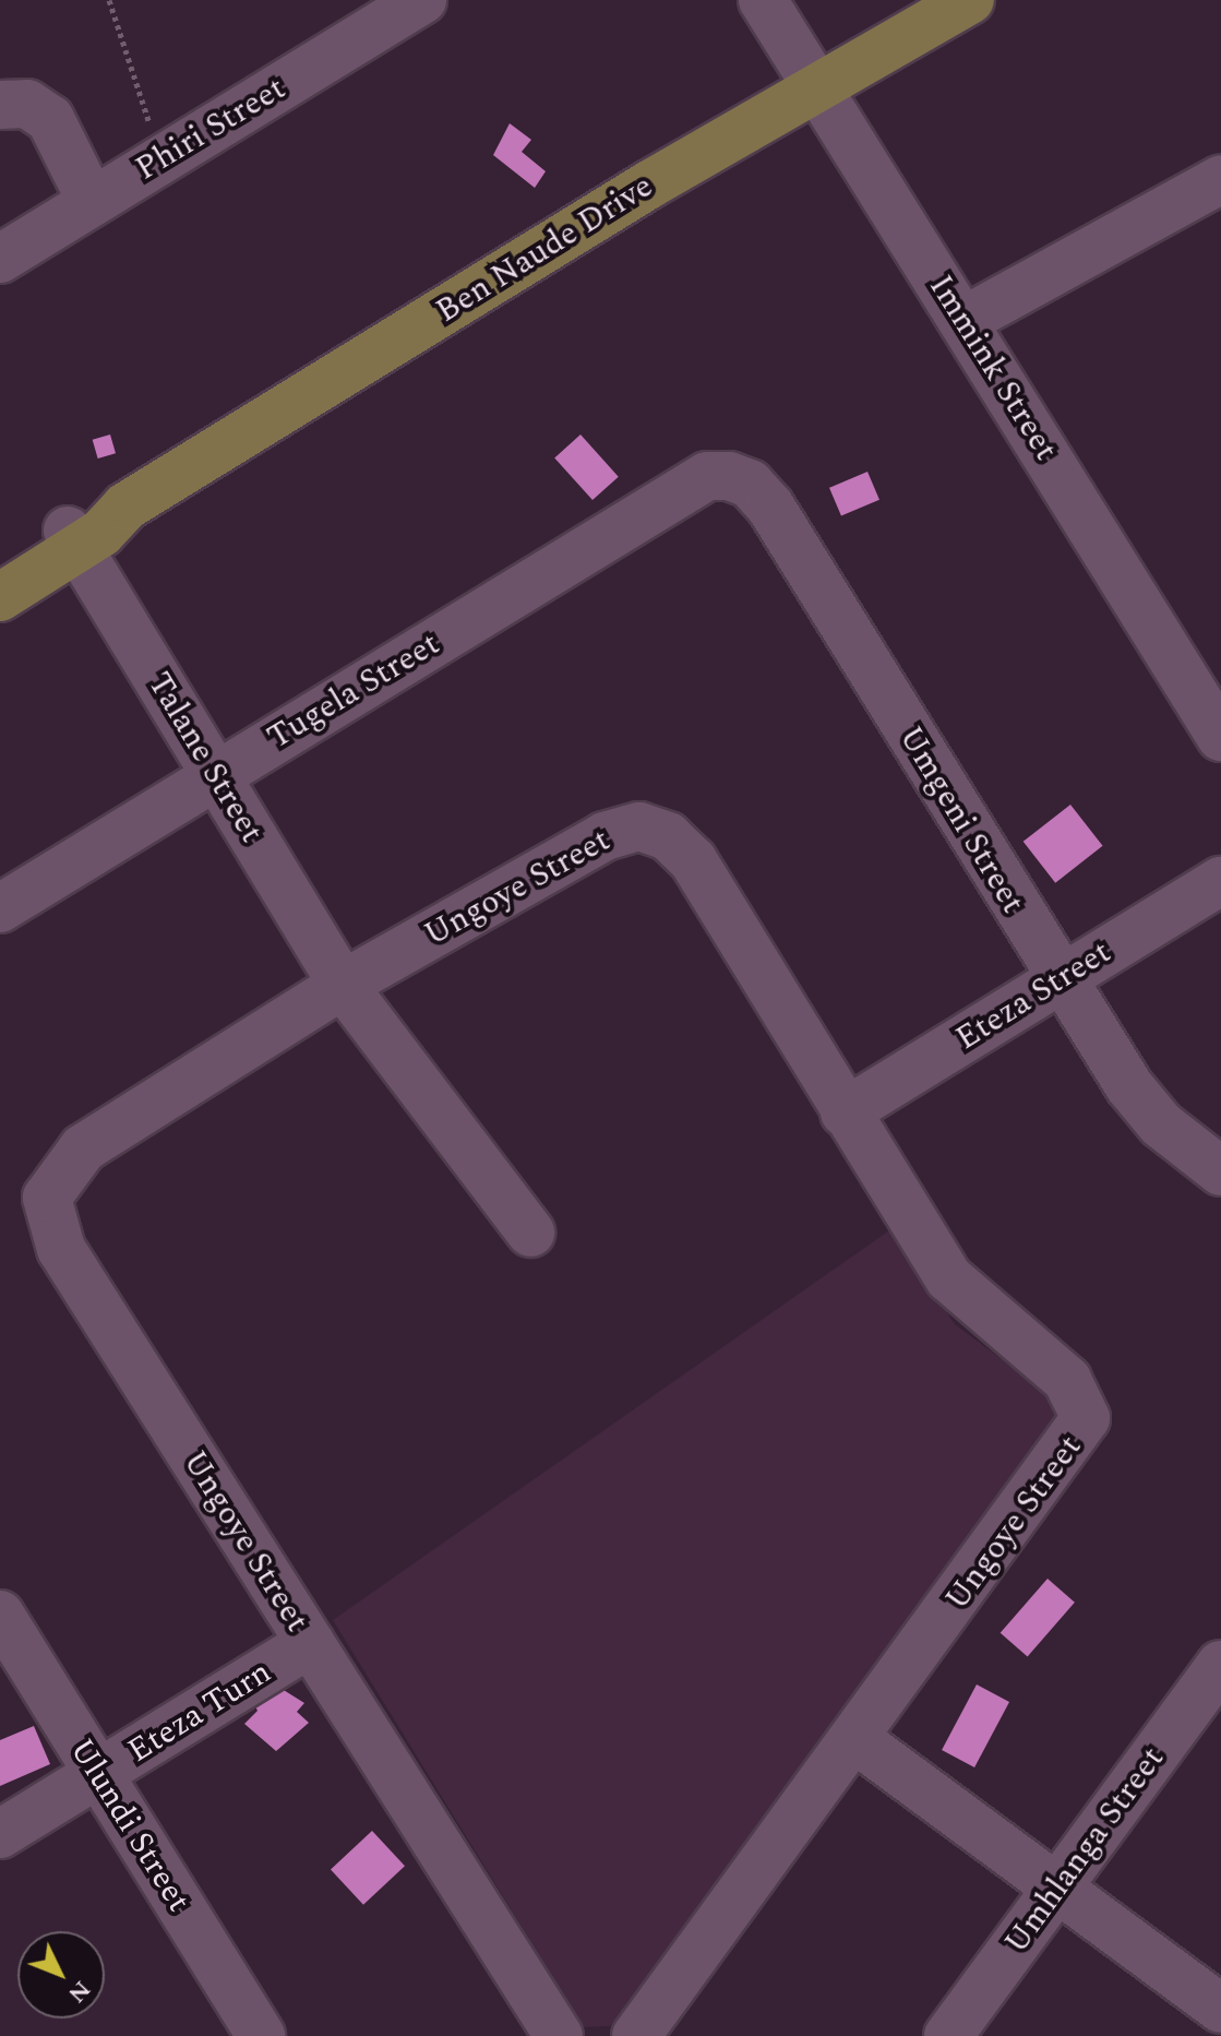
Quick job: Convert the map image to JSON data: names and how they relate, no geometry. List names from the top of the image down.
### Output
{
  "streets": {
    "main road": ["Ben Naude Drive"],
    "street": [
      "Phiri Street",
      "Immink Street",
      "Tugela Street",
      "Talane Street",
      "Umgeni Street",
      "Ungoye Street",
      "Eteza Street",
      "Eteza Turn",
      "Ulundi Street",
      "Umhlanga Street"
    ]
  },
  "crossings": [
    ["Ben Naude Drive", "Immink Street"],
    ["Ben Naude Drive", "Talane Street"],
    ["Tugela Street", "Talane Street"],
    ["Tugela Street", "Umgeni Street"],
    ["Talane Street", "Ungoye Street"],
    ["Umgeni Street", "Eteza Street"],
    ["Ungoye Street", "Eteza Street"],
    ["Ungoye Street", "Eteza Turn"],
    ["Eteza Turn", "Ulundi Street"]
  ],
  "north": "bottom right"
}
